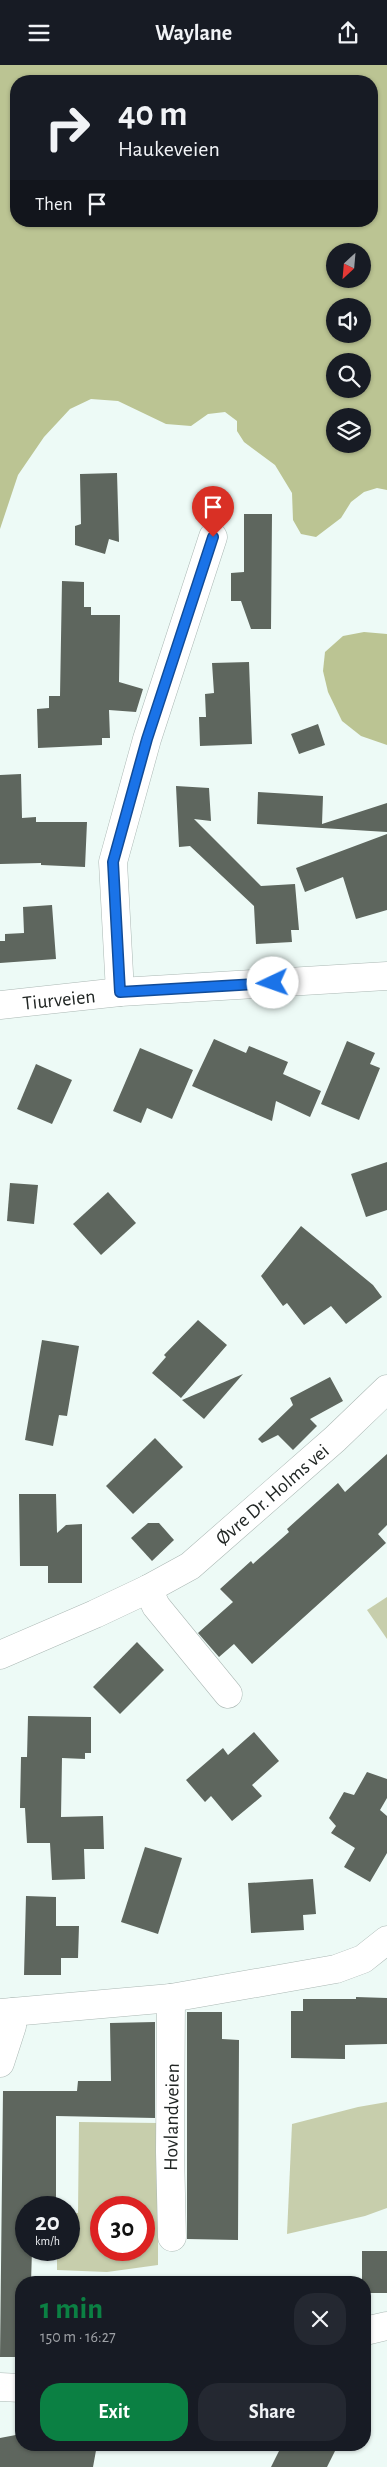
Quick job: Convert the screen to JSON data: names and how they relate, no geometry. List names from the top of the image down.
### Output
{
  "streets": {
    "street": ["Tiurveien", "Øvre Dr. Holms vei", "Hovlandveien"]
  },
  "north": "bottom left",
  "page": {
    "header": "Waylane",
    "turn": ["40 m", "Haukeveien"],
    "then": "Then",
    "speed": "20 km/h",
    "limit": "30",
    "heading": ["1 min", "150 m · 16:27"],
    "buttons": ["Exit", "Share"]
  }
}
